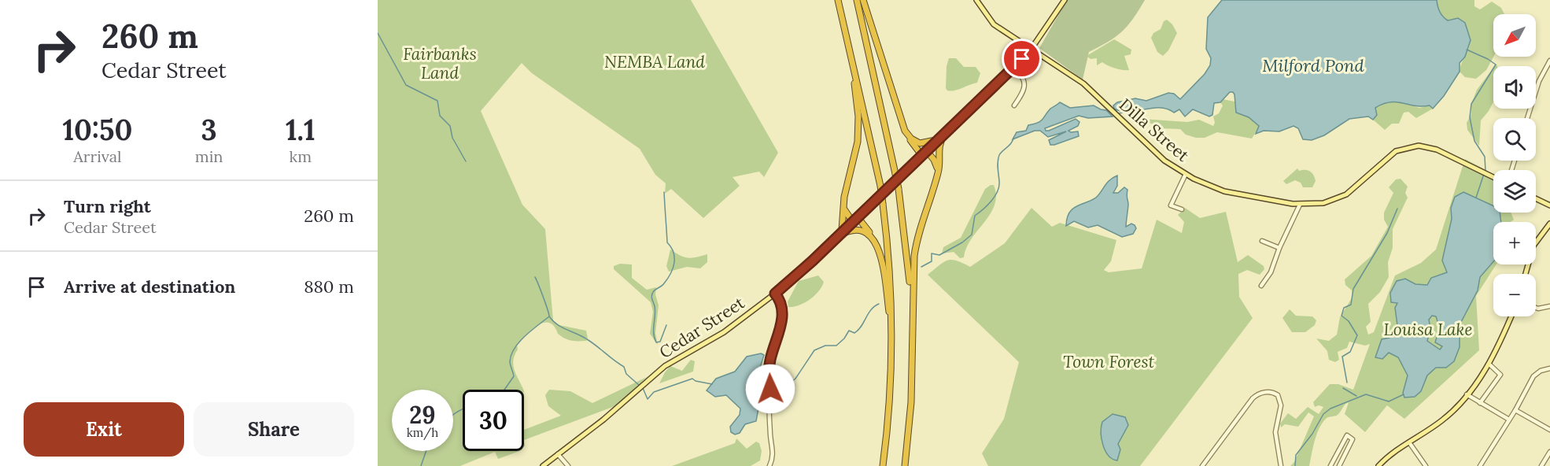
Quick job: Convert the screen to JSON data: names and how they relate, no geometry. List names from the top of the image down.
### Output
{
  "streets": {
    "main road": ["Dilla Street", "Cedar Street"]
  },
  "crossings": [
    ["Dilla Street", "Cedar Street"]
  ],
  "water": ["Milford Pond"],
  "parks": [
    "Fairbanks Land",
    "NEMBA Land",
    "Louisa Lake",
    "Town Forest"
  ],
  "north": "bottom left",
  "page": {
    "turn": ["260 m", "Cedar Street"],
    "map_buttons": ["+", "−"],
    "eta": [
      "10:50",
      "Arrival",
      "3",
      "min",
      "1.1",
      "km"
    ],
    "list": [
      {
        "name": "Turn right",
        "note": "Cedar Street",
        "value": "260 m"
      },
      {
        "name": "Arrive at destination",
        "value": "880 m"
      }
    ],
    "speed": "29 km/h",
    "limit": "30",
    "buttons": ["Exit", "Share"]
  }
}
